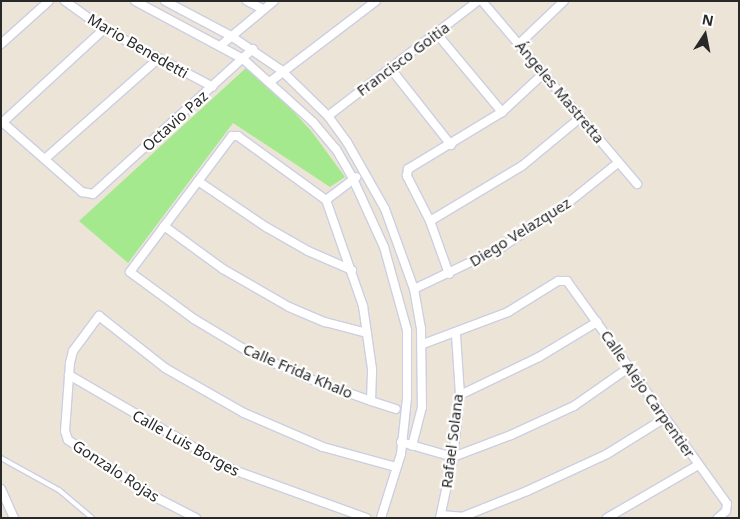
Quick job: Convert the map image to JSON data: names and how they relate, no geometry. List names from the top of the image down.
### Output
{
  "streets": {
    "street": [
      "Mario Benedetti",
      "Francisco Goitia",
      "Ángeles Mastretta",
      "Octavio Paz",
      "Diego Velazquez",
      "Calle Frida Khalo",
      "Calle Alejo Carpentier",
      "Rafael Solana",
      "Calle Luis Borges",
      "Gonzalo Rojas"
    ]
  },
  "crossings": [
    ["Mario Benedetti", "Octavio Paz"],
    ["Ángeles Mastretta", "Diego Velazquez"],
    ["Calle Alejo Carpentier", "Rafael Solana"],
    ["Calle Luis Borges", "Gonzalo Rojas"]
  ],
  "north": "top"
}
